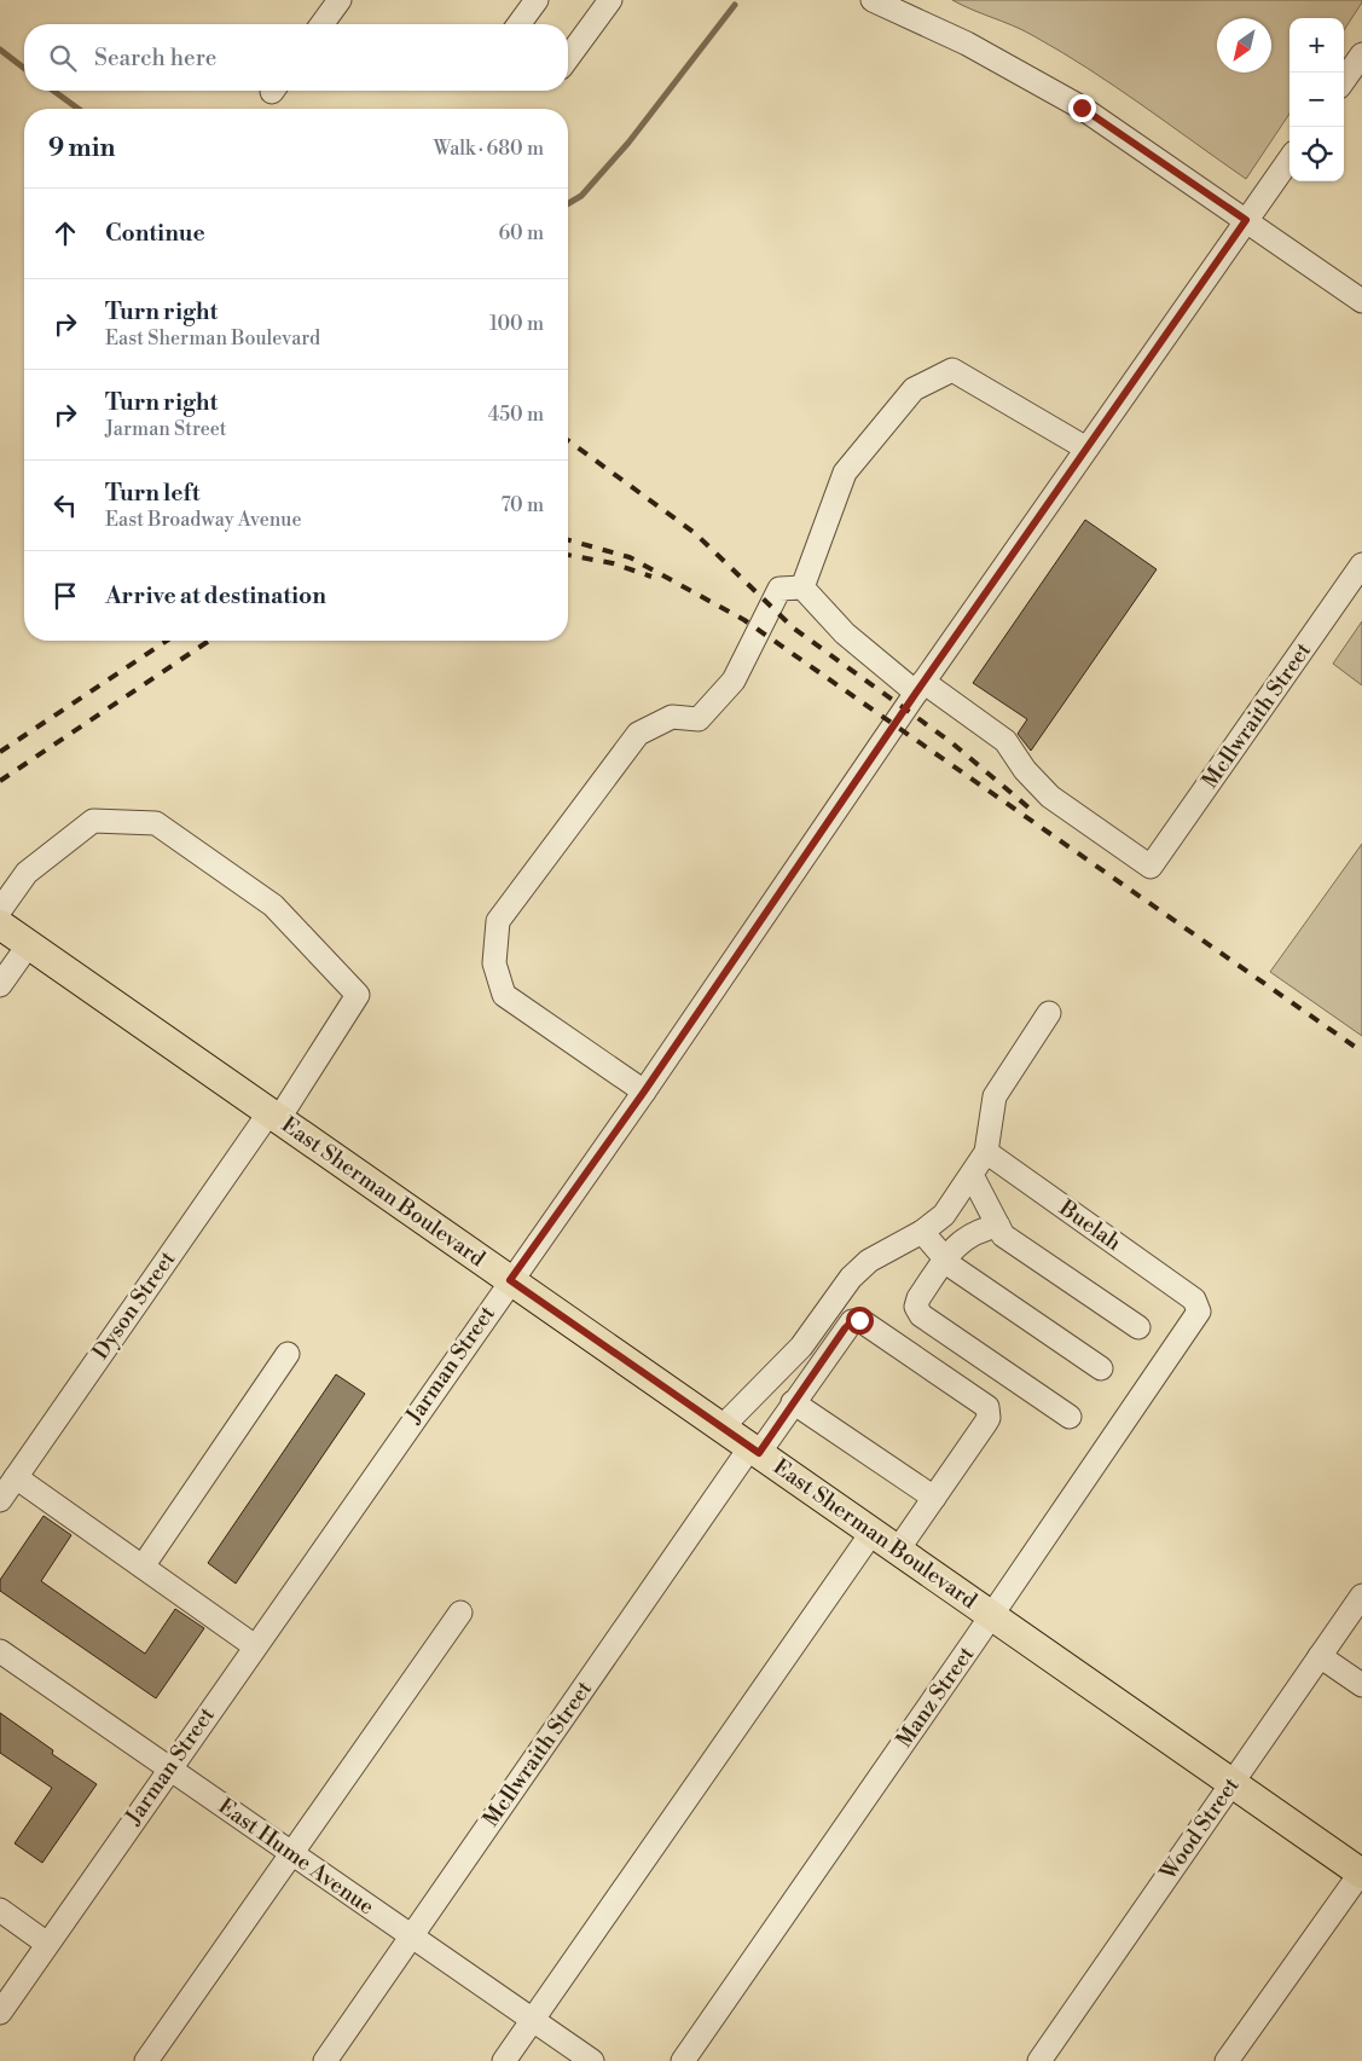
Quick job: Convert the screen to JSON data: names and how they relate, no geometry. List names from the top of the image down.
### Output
{
  "streets": {
    "main road": ["East Sherman Boulevard"],
    "street": [
      "McIlwraith Street",
      "Buelah",
      "Dyson Street",
      "Jarman Street",
      "Manz Street",
      "Wood Street",
      "East Hume Avenue"
    ]
  },
  "crossings": [
    ["McIlwraith Street", "East Sherman Boulevard"],
    ["McIlwraith Street", "Jarman Street"],
    ["McIlwraith Street", "East Hume Avenue"],
    ["East Sherman Boulevard", "Dyson Street"],
    ["East Sherman Boulevard", "Jarman Street"],
    ["East Sherman Boulevard", "Manz Street"],
    ["East Sherman Boulevard", "Wood Street"],
    ["Buelah", "Manz Street"],
    ["Jarman Street", "East Hume Avenue"]
  ],
  "north": "bottom left",
  "page": {
    "map_buttons": ["+", "−"],
    "search": "Search here",
    "heading": ["9 min", "Walk · 680 m"],
    "list": [
      ["Continue", "60 m"],
      ["Turn right", "East Sherman Boulevard", "100 m"],
      ["Turn right", "Jarman Street", "450 m"],
      ["Turn left", "East Broadway Avenue", "70 m"],
      "Arrive at destination"
    ]
  }
}
